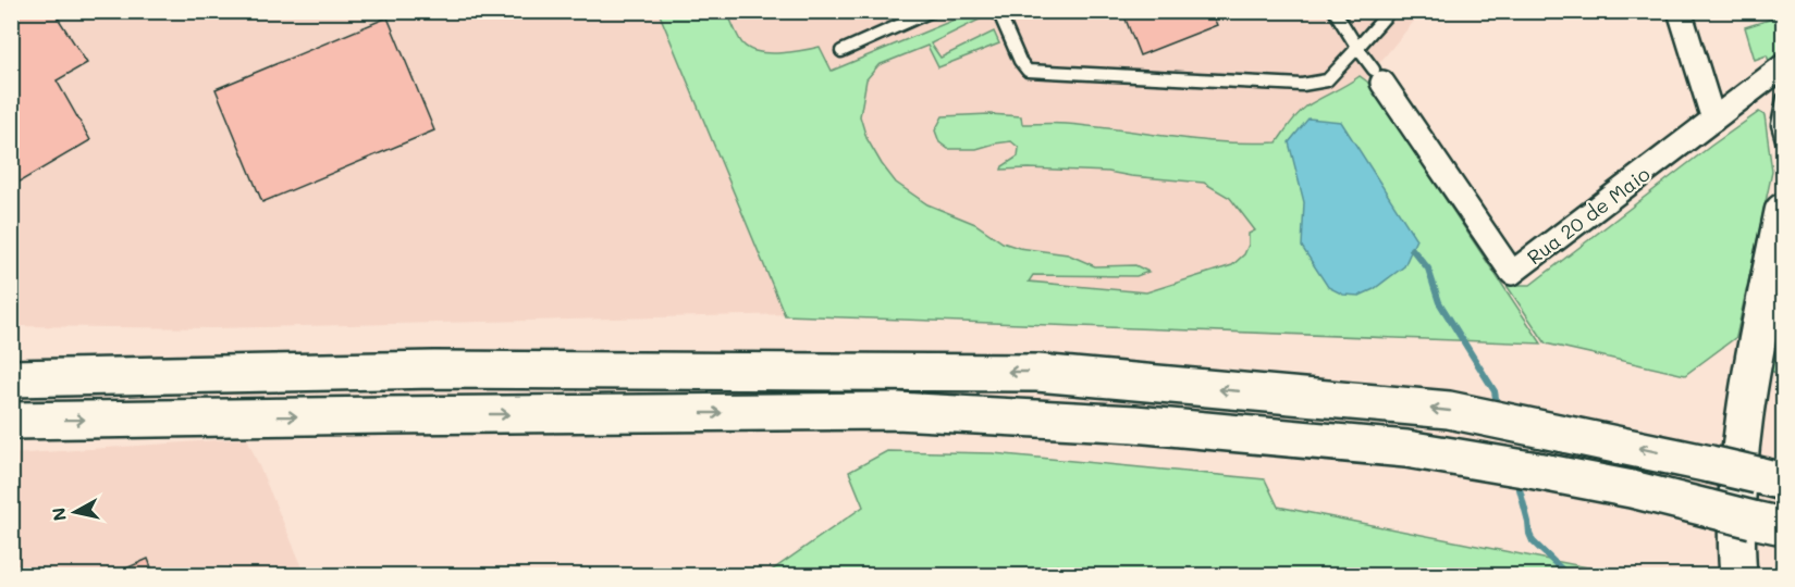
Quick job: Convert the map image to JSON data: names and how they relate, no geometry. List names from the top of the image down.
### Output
{
  "streets": {
    "street": ["Rua 20 de Maio"]
  },
  "north": "left"
}
